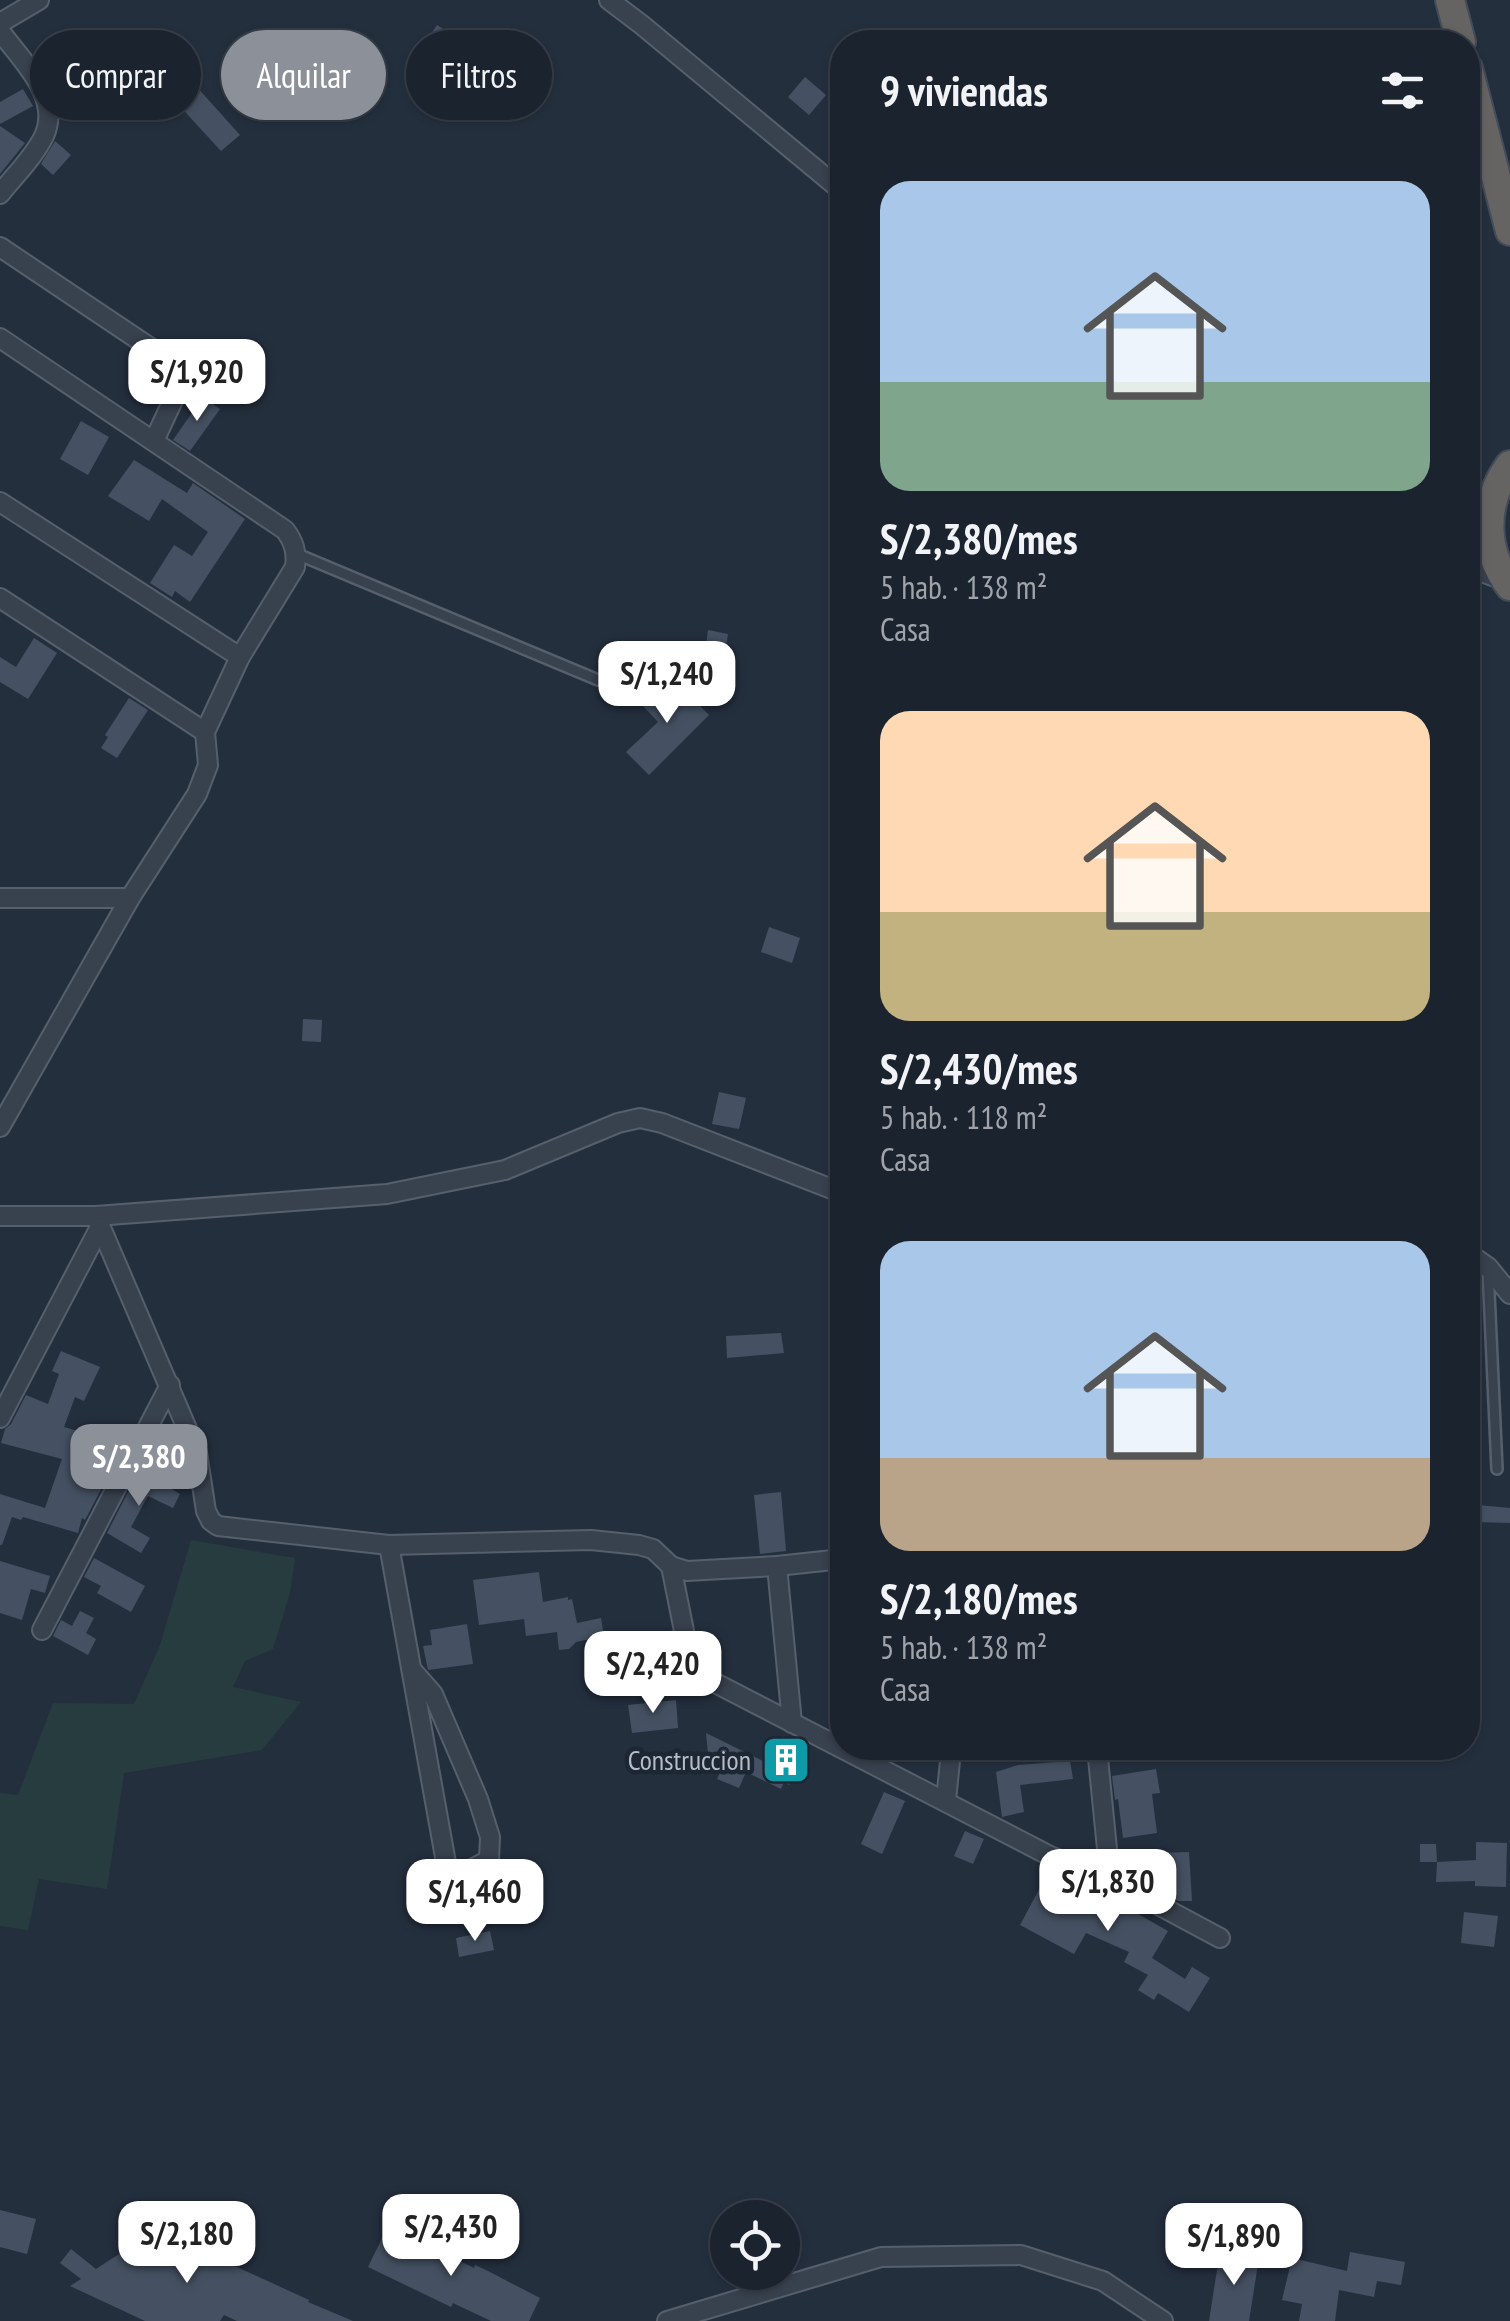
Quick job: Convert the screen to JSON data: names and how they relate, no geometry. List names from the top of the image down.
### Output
{
  "places": {
    "building": ["Construccion"]
  },
  "page": {
    "chip": ["Comprar", "Alquilar", "Filtros"],
    "heading": "9 viviendas",
    "list": [
      {
        "name": "S/2,380/mes",
        "note": "5 hab. · 138 m² · Casa"
      },
      {
        "name": "S/2,430/mes",
        "note": "5 hab. · 118 m² · Casa"
      },
      {
        "name": "S/2,180/mes",
        "note": "5 hab. · 138 m² · Casa"
      }
    ],
    "price": [
      "S/1,920",
      "S/1,240",
      "S/2,380",
      "S/2,420",
      "S/1,830",
      "S/1,460",
      "S/2,430",
      "S/2,180",
      "S/1,890"
    ]
  }
}
